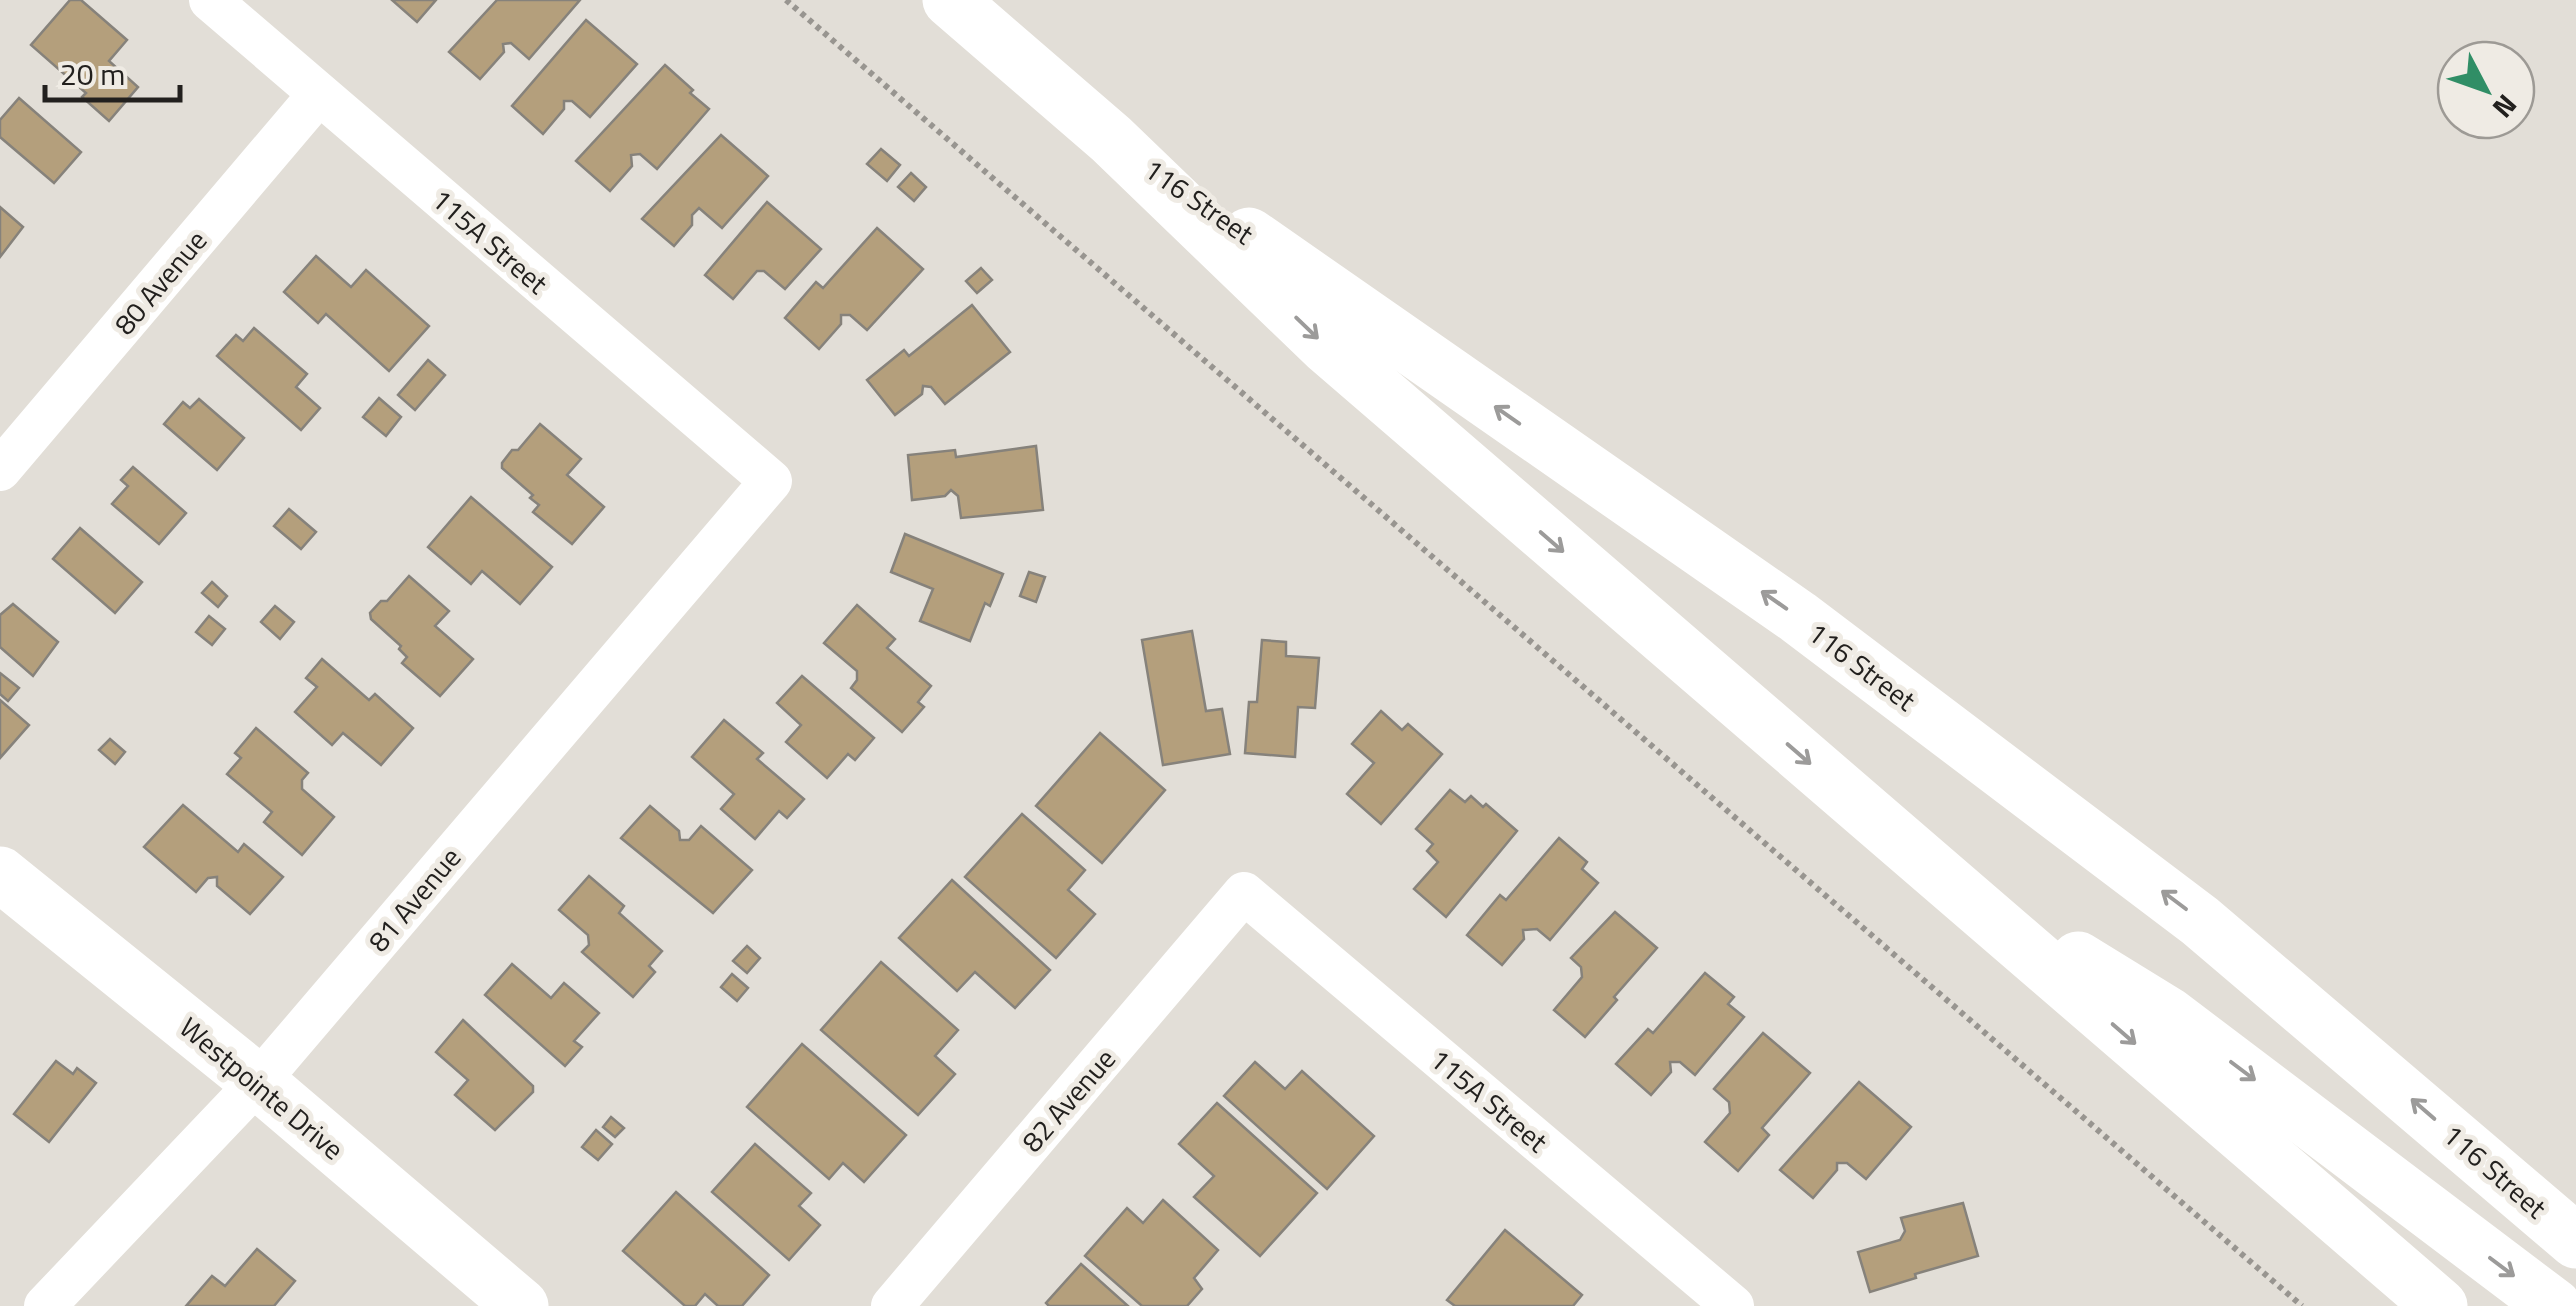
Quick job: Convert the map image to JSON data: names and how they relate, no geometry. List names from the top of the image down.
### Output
{
  "streets": {
    "main road": ["116 Street", "Westpointe Drive"],
    "street": [
      "115A Street",
      "80 Avenue",
      "81 Avenue",
      "82 Avenue"
    ]
  },
  "crossings": [
    ["115A Street", "80 Avenue"],
    ["115A Street", "81 Avenue"],
    ["115A Street", "82 Avenue"],
    ["81 Avenue", "Westpointe Drive"]
  ],
  "scale_bar": "20 m",
  "north": "bottom right"
}
